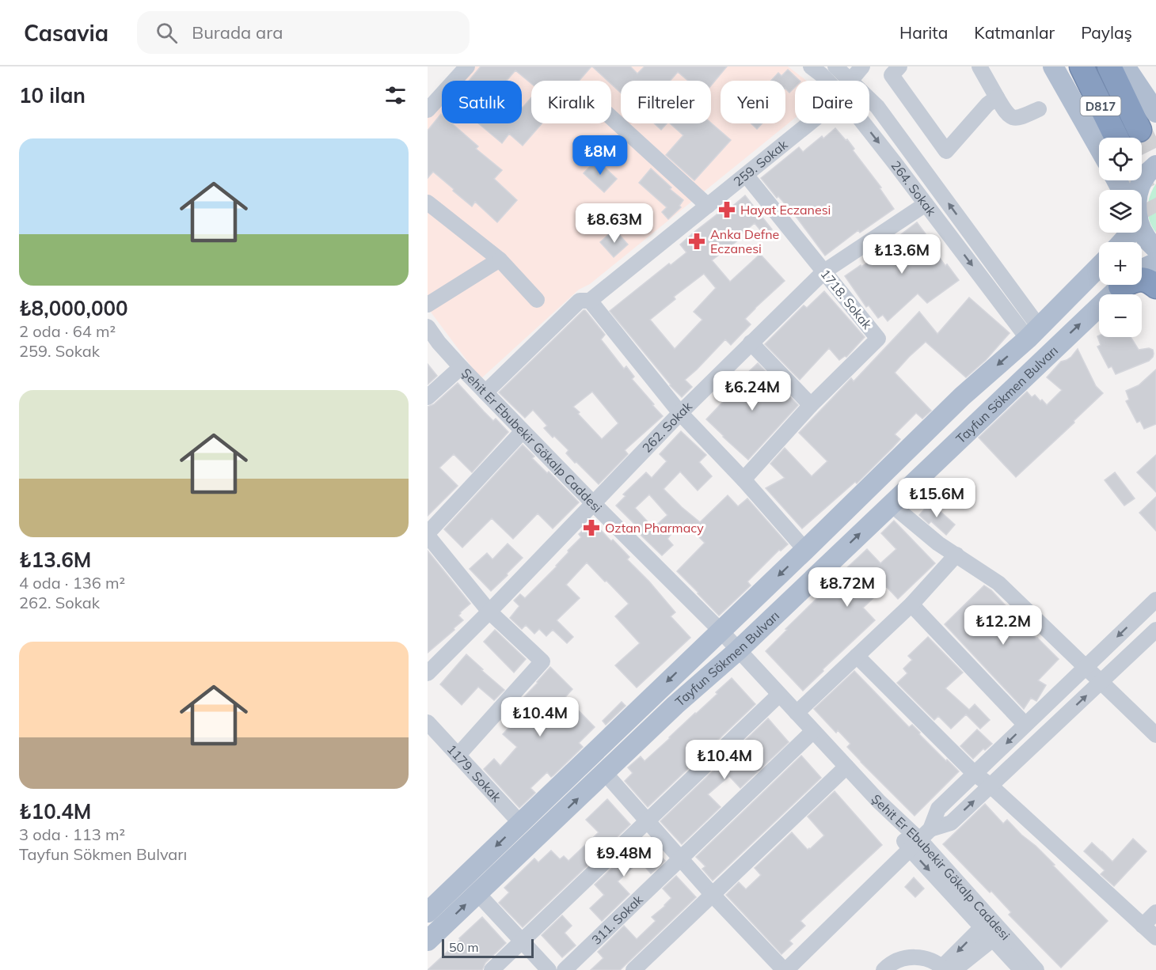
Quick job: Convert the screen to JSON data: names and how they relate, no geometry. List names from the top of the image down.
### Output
{
  "streets": {
    "highway": ["D817"],
    "main road": ["Tayfun Sökmen Bulvarı"],
    "street": [
      "259. Sokak",
      "264. Sokak",
      "1718. Sokak",
      "262. Sokak",
      "Şehit Er Ebubekir Gökalp Caddesi",
      "1179. Sokak",
      "311. Sokak"
    ]
  },
  "crossings": [
    ["259. Sokak", "1718. Sokak"],
    ["259. Sokak", "Şehit Er Ebubekir Gökalp Caddesi"],
    ["264. Sokak", "Tayfun Sökmen Bulvarı"],
    ["264. Sokak", "262. Sokak"],
    ["1718. Sokak", "262. Sokak"],
    ["Tayfun Sökmen Bulvarı", "Şehit Er Ebubekir Gökalp Caddesi"],
    ["Tayfun Sökmen Bulvarı", "1179. Sokak"],
    ["262. Sokak", "Şehit Er Ebubekir Gökalp Caddesi"],
    ["Şehit Er Ebubekir Gökalp Caddesi", "311. Sokak"]
  ],
  "places": {
    "pharmacy": ["Hayat Eczanesi", "Anka Defne Eczanesi", "Oztan Pharmacy"]
  },
  "scale_bar": "50 m",
  "page": {
    "header": "Casavia",
    "search": "Burada ara",
    "nav": ["Harita", "Katmanlar", "Paylaş"],
    "heading": "10 ilan",
    "chip": [
      "Satılık",
      "Kiralık",
      "Filtreler",
      "Yeni",
      "Daire"
    ],
    "list": [
      {
        "name": "₺8,000,000",
        "note": "2 oda · 64 m² · 259. Sokak"
      },
      {
        "name": "₺13.6M",
        "note": "4 oda · 136 m² · 262. Sokak"
      },
      {
        "name": "₺10.4M",
        "note": "3 oda · 113 m² · Tayfun Sökmen Bulvarı"
      }
    ],
    "price": [
      "₺8M",
      "₺8.63M",
      "₺13.6M",
      "₺6.24M",
      "₺15.6M",
      "₺8.72M",
      "₺12.2M",
      "₺10.4M",
      "₺10.4M",
      "₺9.48M"
    ],
    "map_buttons": ["+", "−"],
    "scale": "50 m"
  }
}
